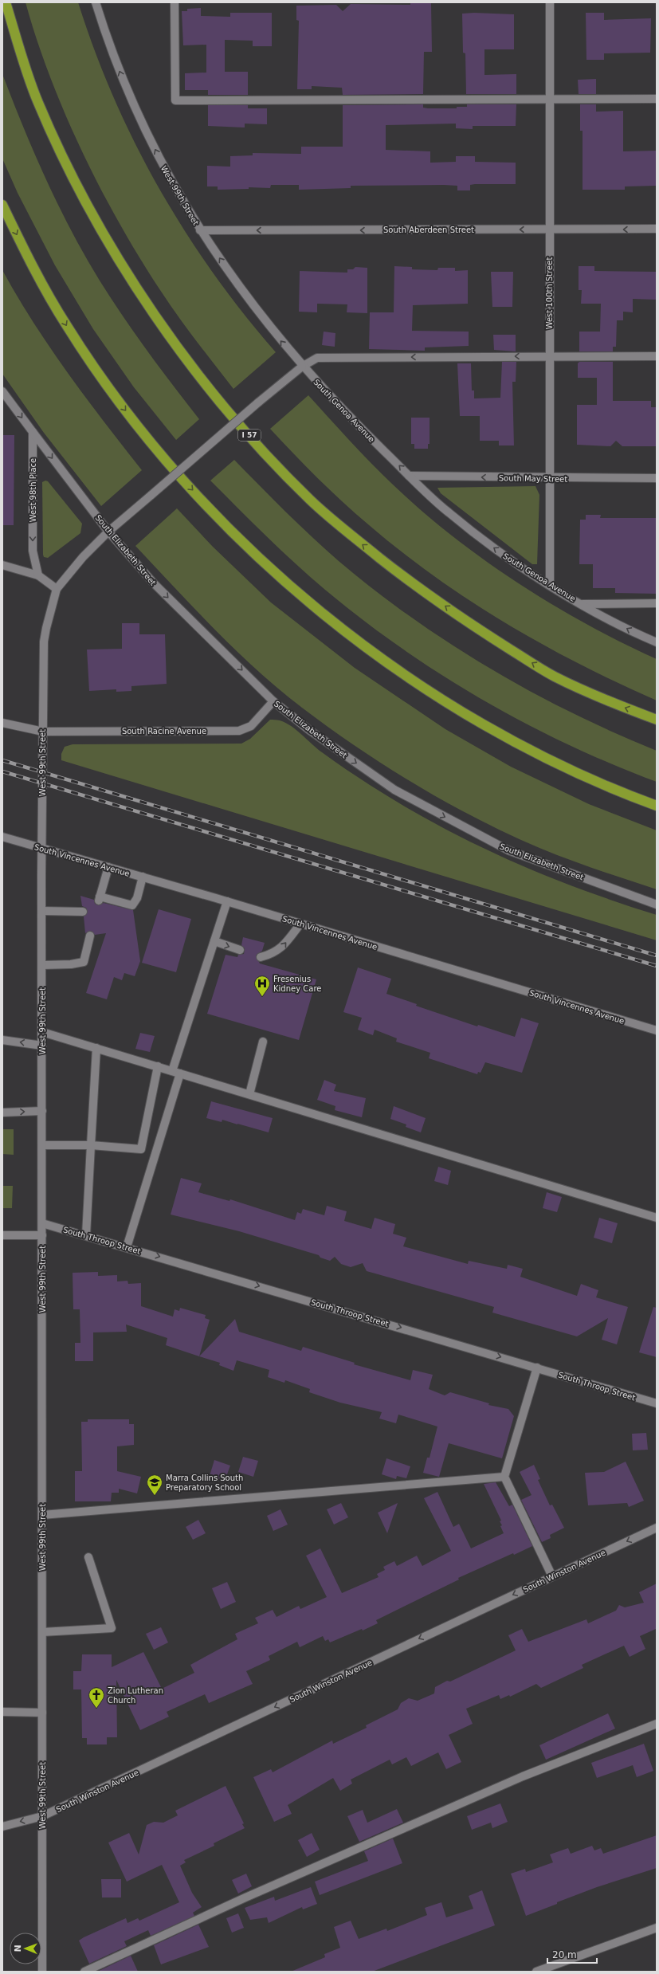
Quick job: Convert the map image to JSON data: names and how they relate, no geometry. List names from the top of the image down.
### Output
{
  "streets": {
    "highway": ["I 57"],
    "street": [
      "West 99th Street",
      "South Aberdeen Street",
      "West 100th Street",
      "South Genoa Avenue",
      "South May Street",
      "West 98th Place",
      "South Elizabeth Street",
      "South Racine Avenue",
      "South Vincennes Avenue",
      "South Throop Street",
      "South Winston Avenue"
    ]
  },
  "crossings": [
    ["West 99th Street", "South Aberdeen Street"],
    ["West 99th Street", "South Genoa Avenue"],
    ["West 99th Street", "South Racine Avenue"],
    ["West 99th Street", "South Vincennes Avenue"],
    ["West 99th Street", "South Throop Street"],
    ["West 99th Street", "South Winston Avenue"],
    ["South Aberdeen Street", "West 100th Street"],
    ["West 100th Street", "South Genoa Avenue"],
    ["West 100th Street", "South May Street"],
    ["South Genoa Avenue", "South May Street"],
    ["West 98th Place", "South Elizabeth Street"],
    ["South Elizabeth Street", "South Racine Avenue"]
  ],
  "one_way": [
    "South Aberdeen Street",
    "South Genoa Avenue",
    "South May Street",
    "West 98th Place",
    "South Elizabeth Street",
    "South Throop Street",
    "South Winston Avenue"
  ],
  "places": {
    "hospital": ["Fresenius Kidney Care"],
    "school or university": ["Marra Collins South Preparatory School"],
    "church": ["Zion Lutheran Church"]
  },
  "scale_bar": "20 m",
  "north": "left"
}
